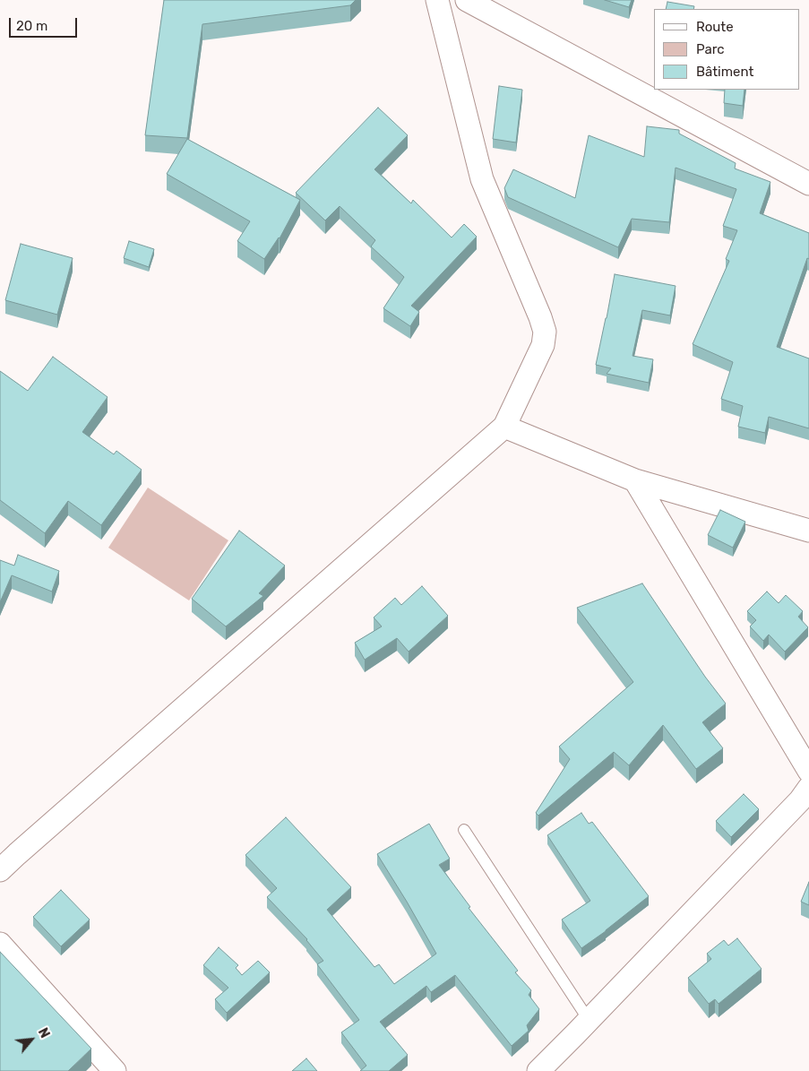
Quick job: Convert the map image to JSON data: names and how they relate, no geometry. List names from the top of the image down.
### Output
{
  "legend": ["Route", "Parc", "Bâtiment"],
  "scale_bar": "20 m",
  "north": "top right"
}
